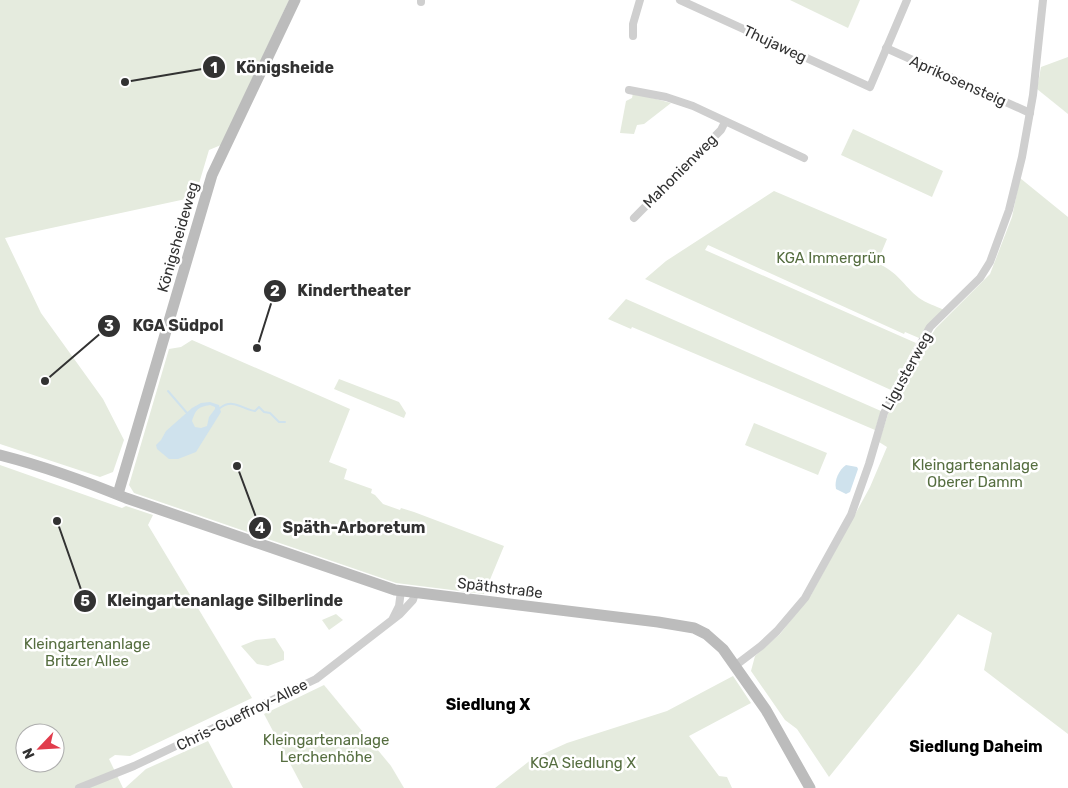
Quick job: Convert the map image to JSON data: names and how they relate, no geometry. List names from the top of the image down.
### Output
{
  "streets": {
    "main road": ["Königsheideweg", "Späthstraße"],
    "street": [
      "Thujaweg",
      "Aprikosensteig",
      "Mahonienweg",
      "Ligusterweg",
      "Chris-Gueffroy-Allee"
    ]
  },
  "crossings": [
    ["Thujaweg", "Aprikosensteig"],
    ["Aprikosensteig", "Ligusterweg"],
    ["Königsheideweg", "Späthstraße"],
    ["Ligusterweg", "Späthstraße"],
    ["Späthstraße", "Chris-Gueffroy-Allee"]
  ],
  "districts": ["Siedlung X", "Siedlung Daheim"],
  "parks": [
    "KGA Immergrün",
    "Kleingartenanlage Oberer Damm",
    "Kleingartenanlage Britzer Allee",
    "Kleingartenanlage Lerchenhöhe",
    "KGA Siedlung X"
  ],
  "places": [
    "Königsheide",
    "Kindertheater",
    "KGA Südpol",
    "Späth-Arboretum",
    "Kleingartenanlage Silberlinde"
  ],
  "north": "bottom left"
}
